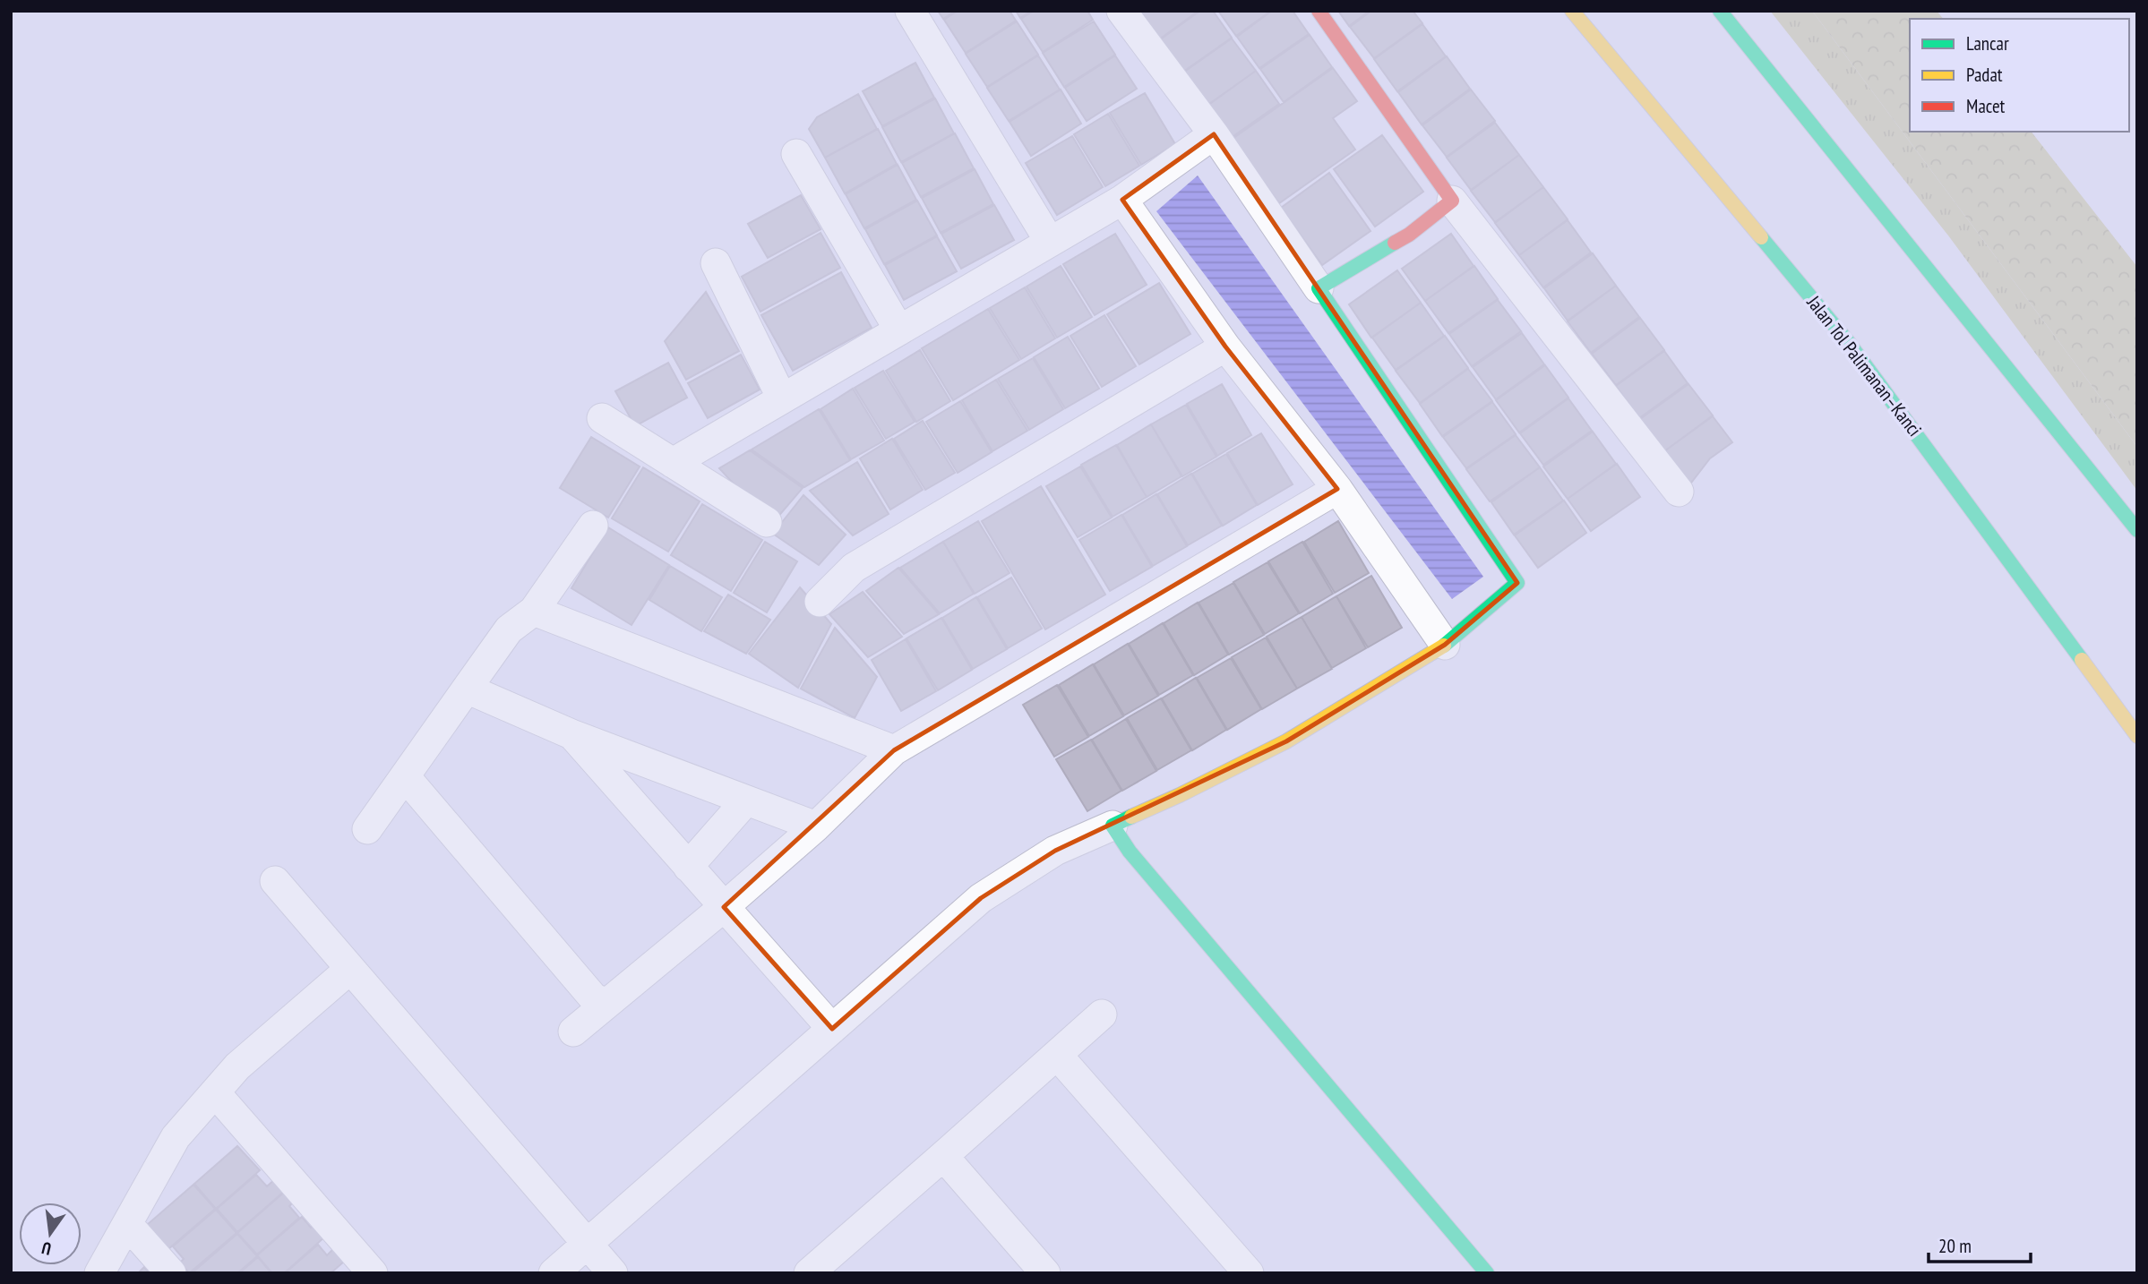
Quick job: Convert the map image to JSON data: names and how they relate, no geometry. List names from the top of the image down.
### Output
{
  "streets": {
    "main road": ["Jalan Tol Palimanan–Kanci"]
  },
  "legend": ["Lancar", "Padat", "Macet"],
  "scale_bar": "20 m",
  "north": "bottom"
}
